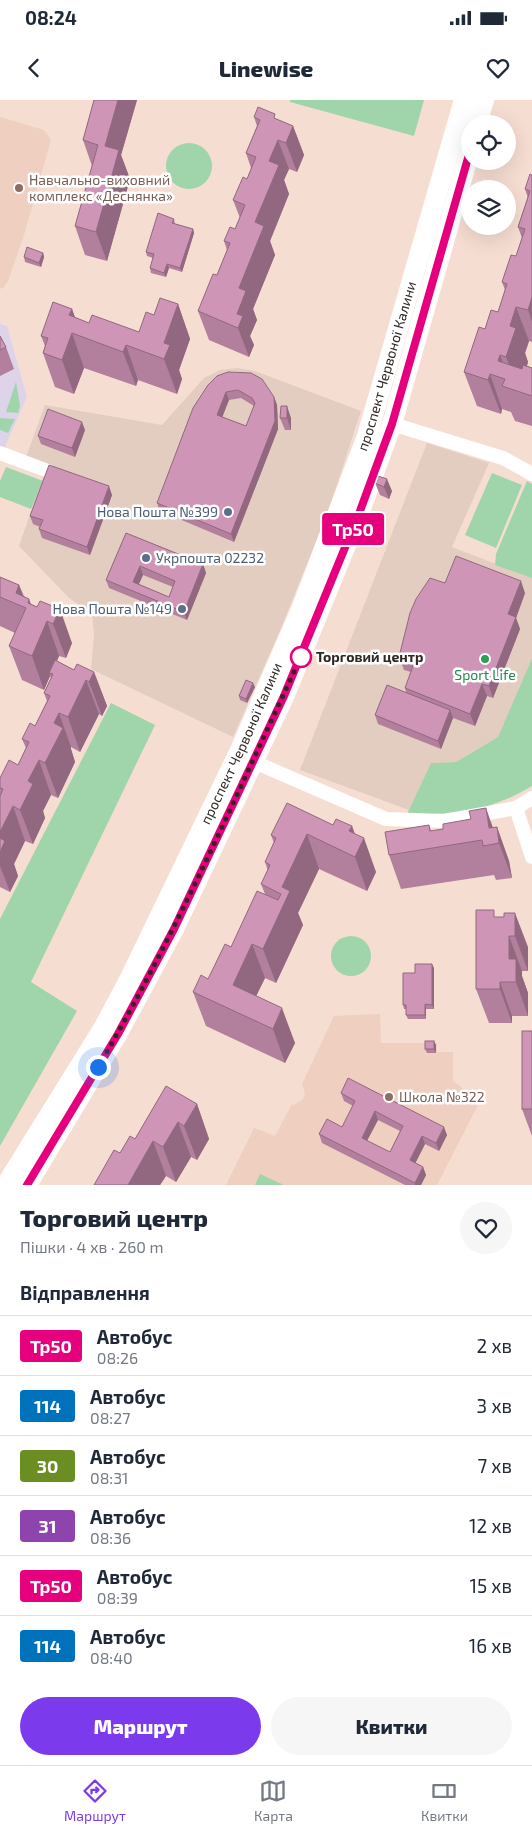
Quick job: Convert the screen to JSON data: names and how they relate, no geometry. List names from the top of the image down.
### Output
{
  "streets": {
    "main road": ["проспект Червоної Калини"]
  },
  "places": [
    "Навчально-виховний комплекс «Деснянка»",
    "Нова Пошта №399",
    "Укрпошта 02232",
    "Нова Пошта №149",
    "Торговий центр",
    "Sport Life",
    "Школа №322"
  ],
  "lines": ["bus line Тр50"],
  "page": {
    "status": "08:24",
    "header": "Linewise",
    "on_map": "Тр50",
    "heading": [
      ["Торговий центр", "Пішки · 4 хв · 260 m"],
      "Відправлення"
    ],
    "list": [
      {
        "mark": "Тр50",
        "name": "Автобус",
        "note": "08:26",
        "value": "2 хв"
      },
      {
        "mark": "114",
        "name": "Автобус",
        "note": "08:27",
        "value": "3 хв"
      },
      {
        "mark": "30",
        "name": "Автобус",
        "note": "08:31",
        "value": "7 хв"
      },
      {
        "mark": "31",
        "name": "Автобус",
        "note": "08:36",
        "value": "12 хв"
      },
      {
        "mark": "Тр50",
        "name": "Автобус",
        "note": "08:39",
        "value": "15 хв"
      },
      {
        "mark": "114",
        "name": "Автобус",
        "note": "08:40",
        "value": "16 хв"
      }
    ],
    "buttons": ["Маршрут", "Квитки"],
    "tabs": ["Маршрут", "Карта", "Квитки"]
  }
}
